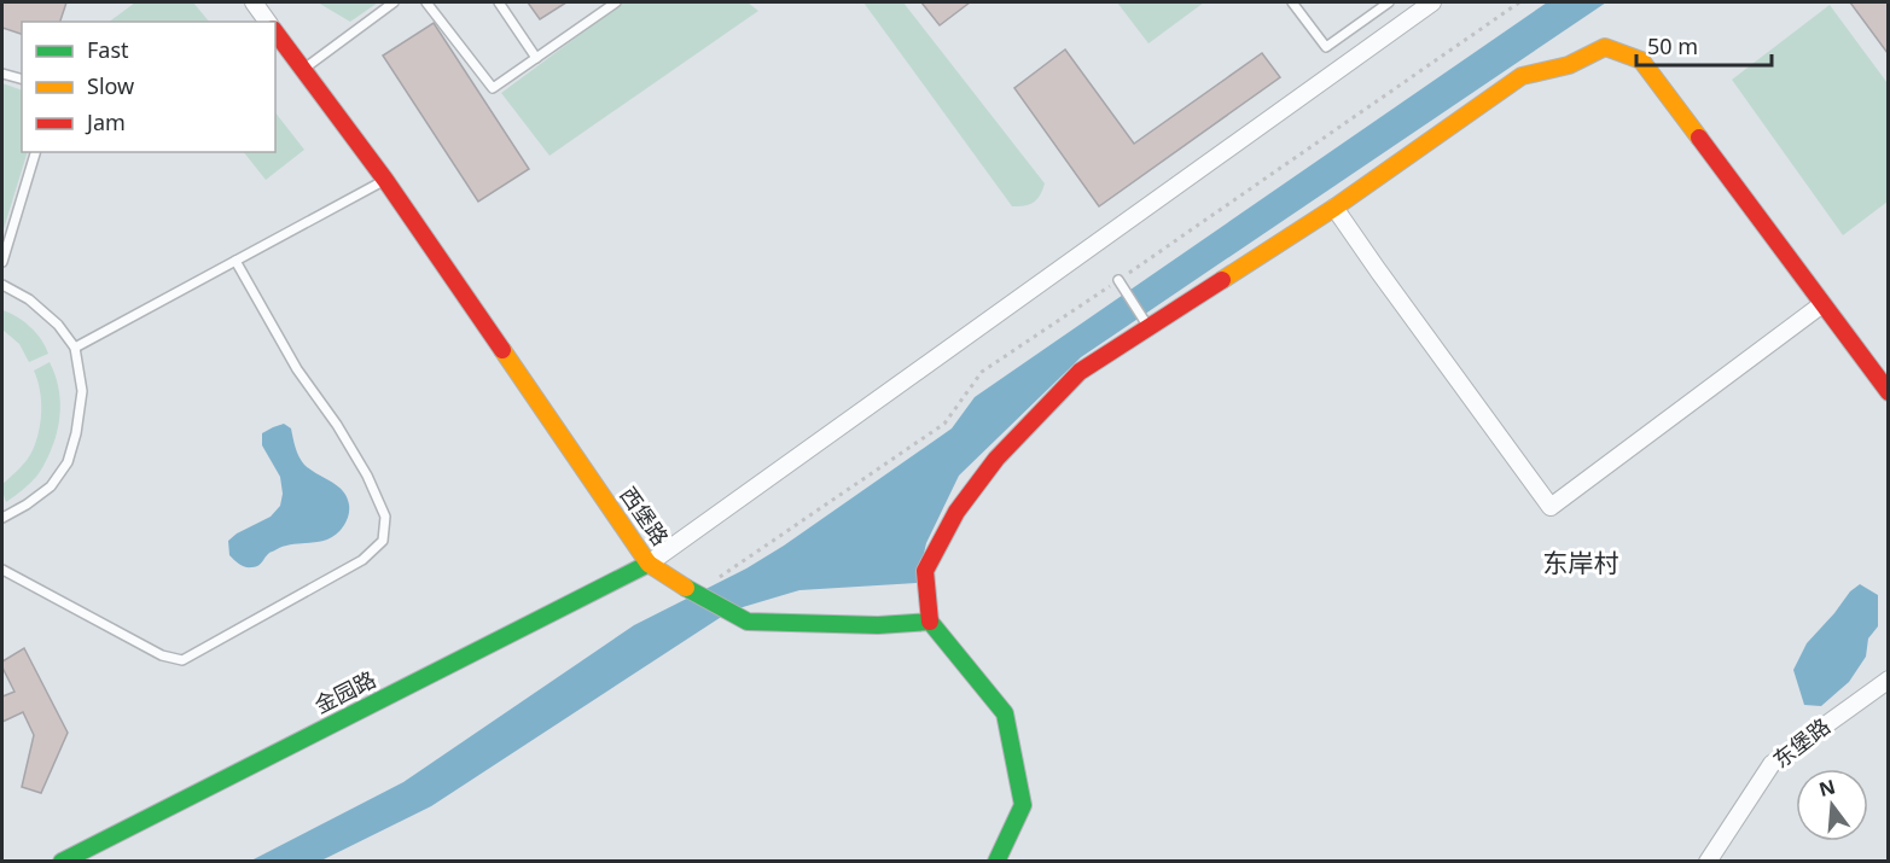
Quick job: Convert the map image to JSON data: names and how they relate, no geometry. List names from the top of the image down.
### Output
{
  "streets": {
    "street": ["西堡路", "金园路", "东堡路"]
  },
  "crossings": [
    ["西堡路", "金园路"]
  ],
  "districts": ["东岸村"],
  "legend": ["Fast", "Slow", "Jam"],
  "scale_bar": "50 m",
  "north": "top"
}
